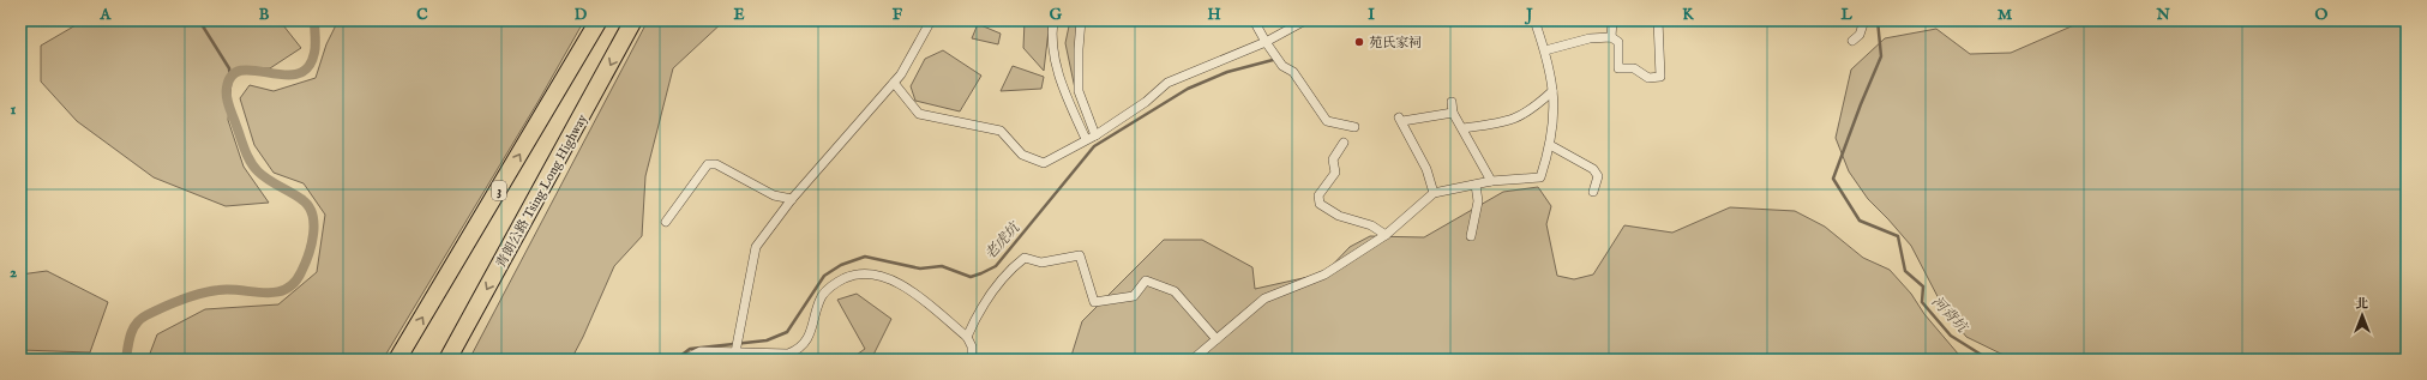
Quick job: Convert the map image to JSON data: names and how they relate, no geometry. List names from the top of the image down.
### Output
{
  "streets": {
    "highway": ["3", "青朗公路 Tsing Long Highway"]
  },
  "water": ["老虎坑", "河背坑"],
  "places": ["苑氏家祠"],
  "north": "top",
  "grid": {
    "columns": [
      "A",
      "B",
      "C",
      "D",
      "E",
      "F",
      "G",
      "H",
      "I",
      "J",
      "K",
      "L",
      "M",
      "N",
      "O"
    ],
    "rows": ["1", "2"]
  }
}
